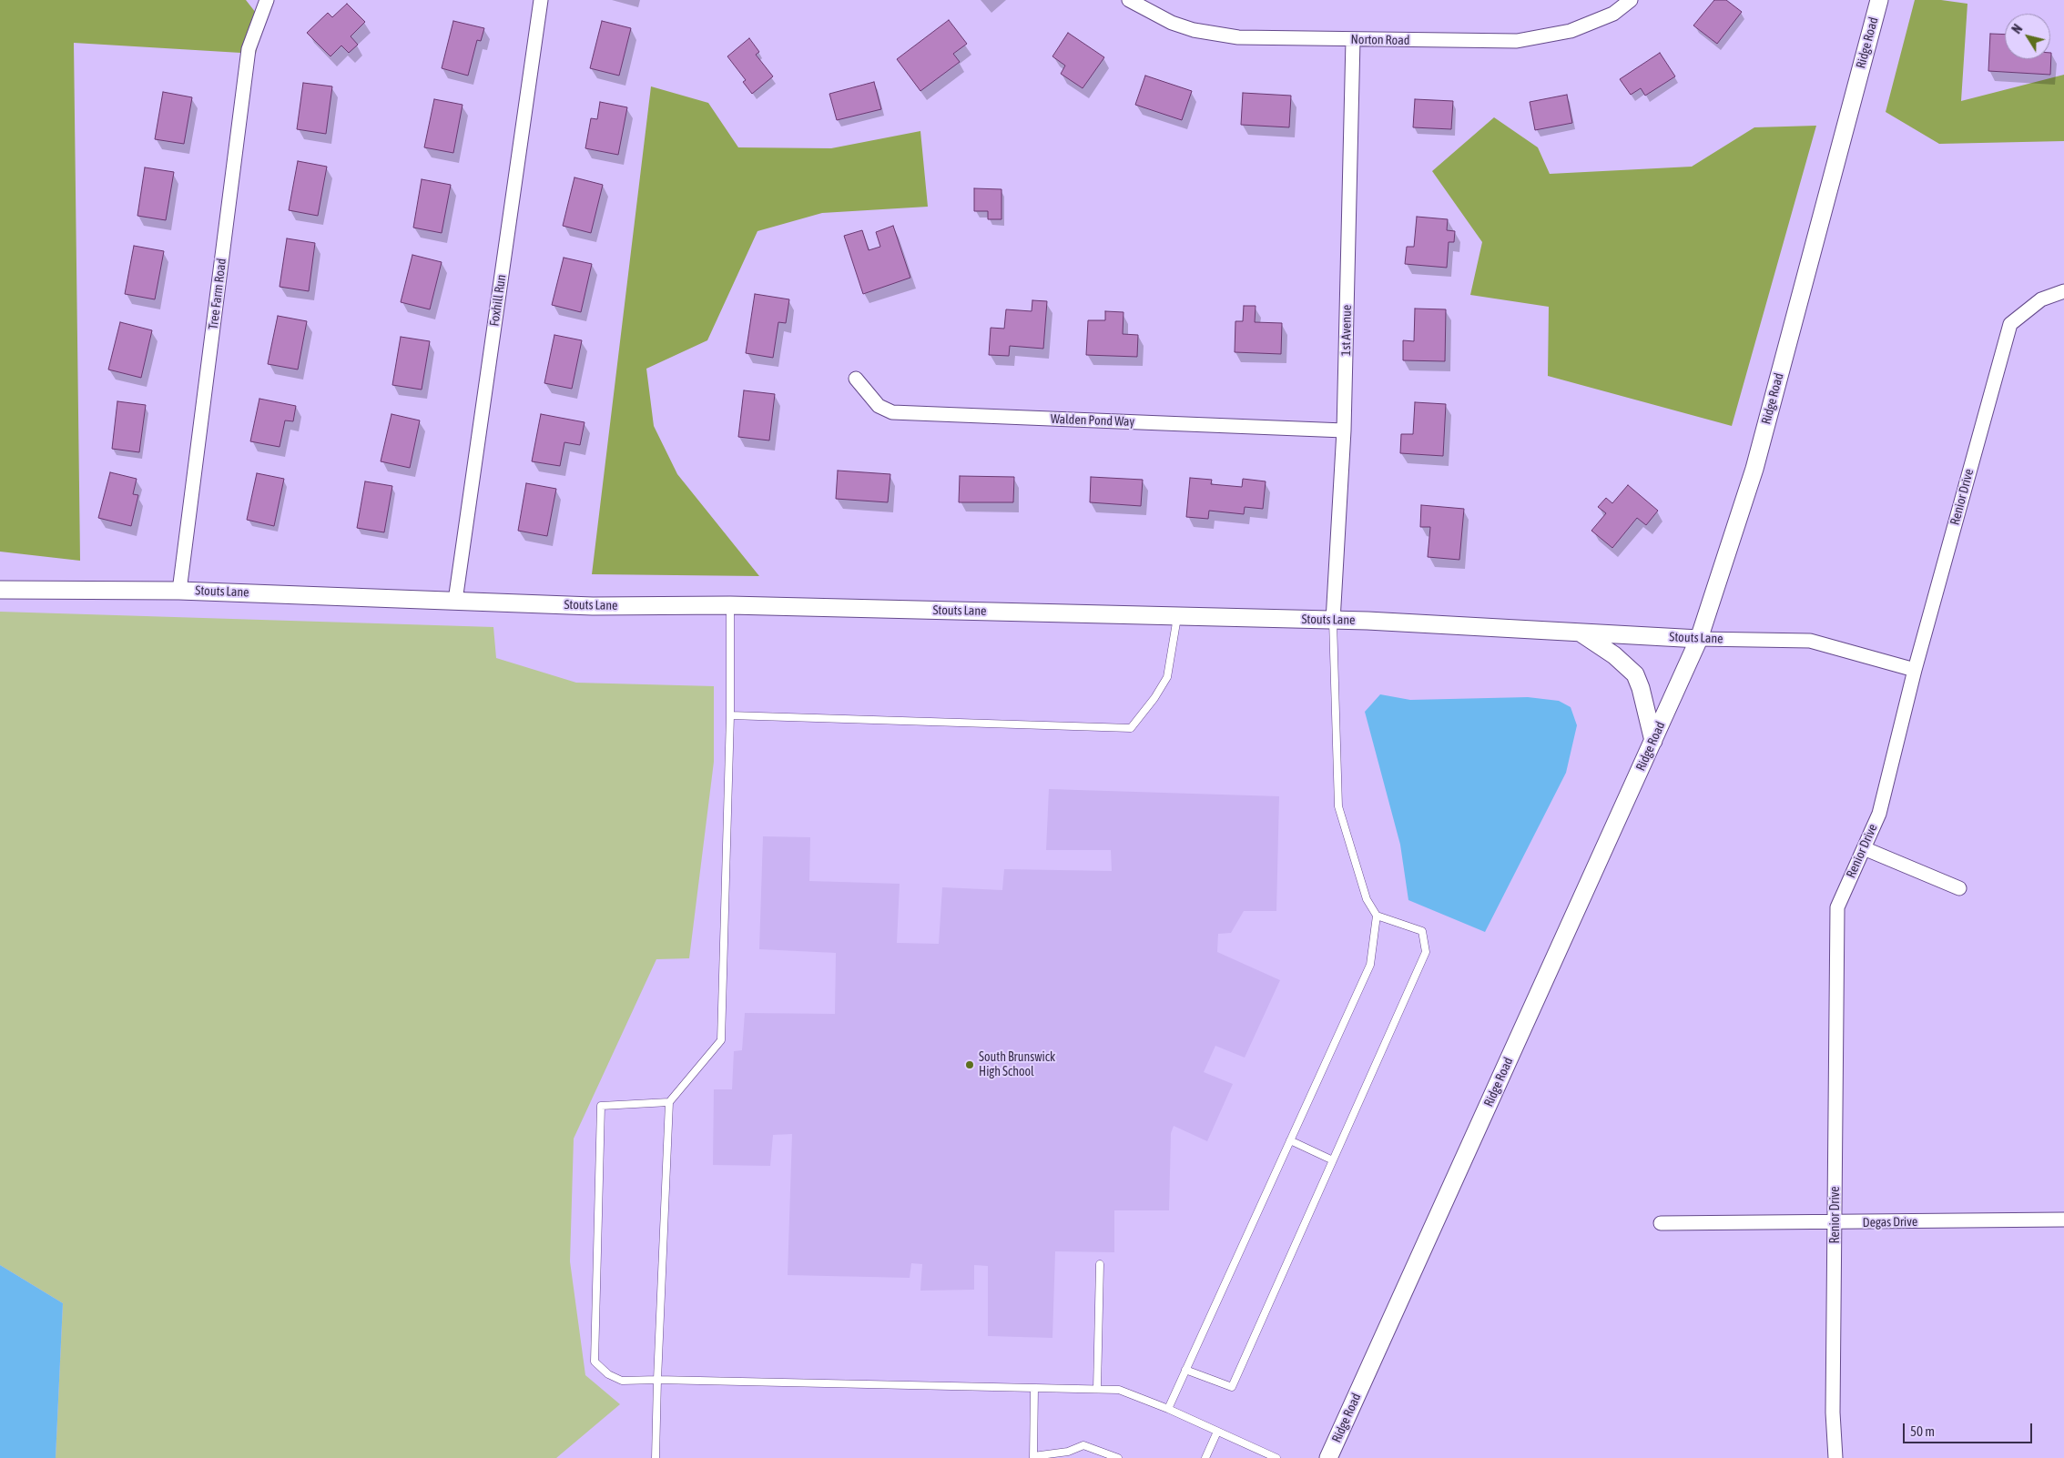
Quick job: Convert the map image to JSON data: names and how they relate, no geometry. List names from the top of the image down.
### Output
{
  "streets": {
    "street": [
      "Norton Road",
      "Ridge Road",
      "Tree Farm Road",
      "Foxhill Run",
      "1st Avenue",
      "Walden Pond Way",
      "Renior Drive",
      "Stouts Lane",
      "Degas Drive"
    ]
  },
  "crossings": [
    ["Norton Road", "1st Avenue"],
    ["Ridge Road", "Stouts Lane"],
    ["Tree Farm Road", "Stouts Lane"],
    ["Foxhill Run", "Stouts Lane"],
    ["1st Avenue", "Walden Pond Way"],
    ["1st Avenue", "Stouts Lane"],
    ["Renior Drive", "Stouts Lane"],
    ["Renior Drive", "Degas Drive"]
  ],
  "places": ["South Brunswick High School"],
  "scale_bar": "50 m",
  "north": "top left"
}
